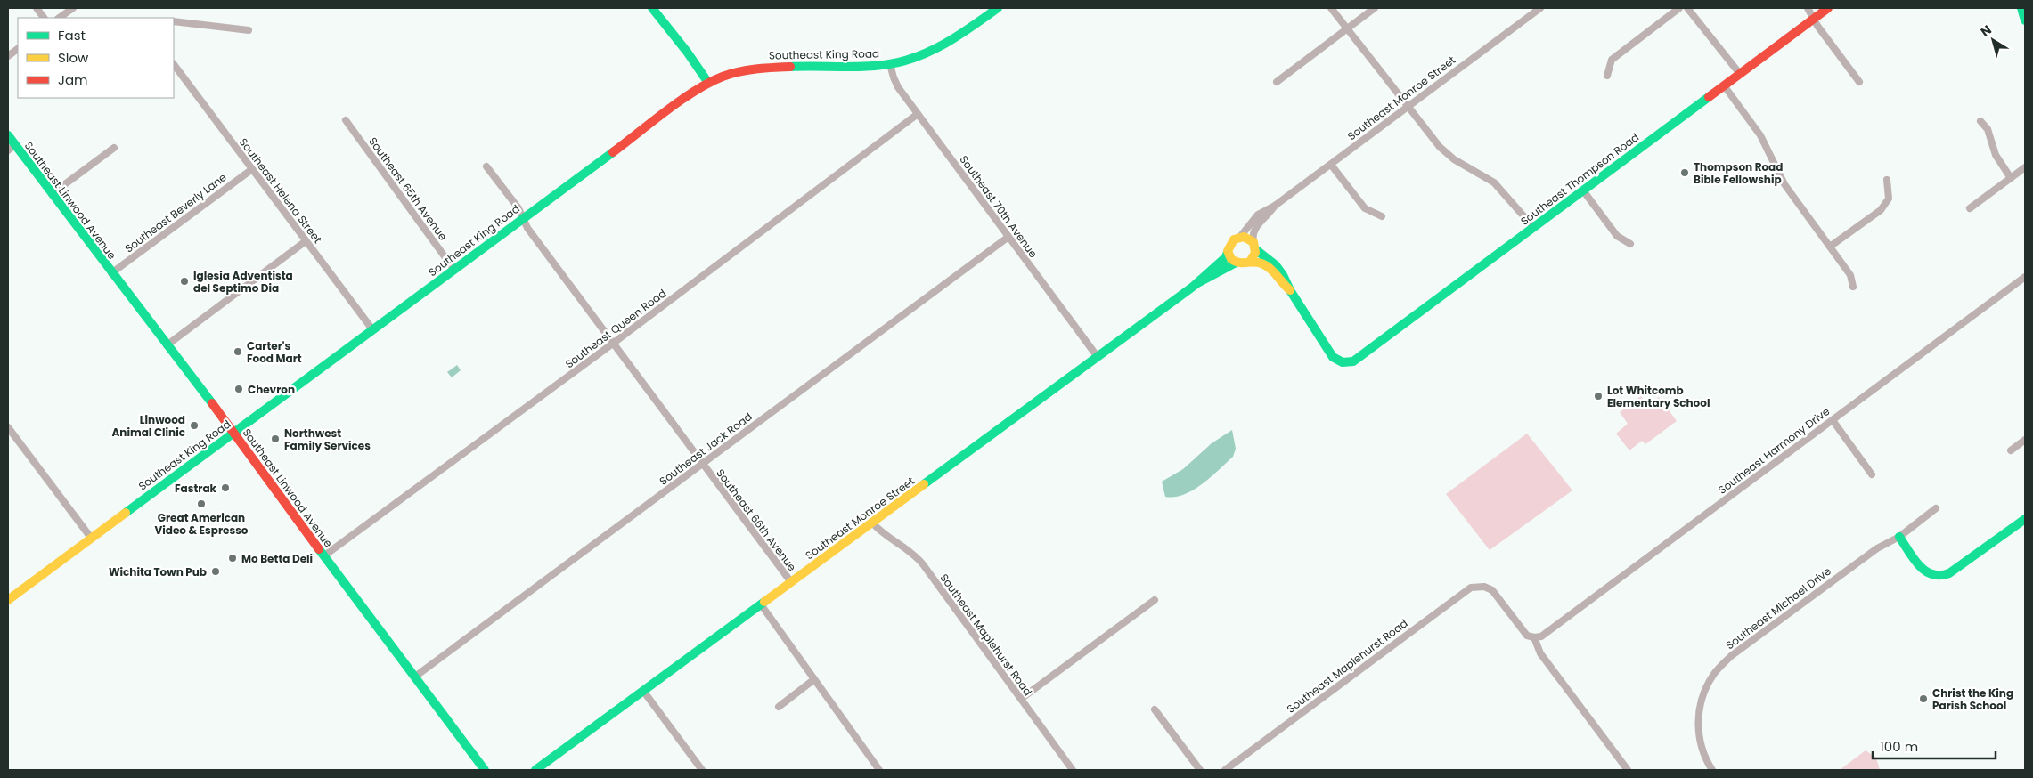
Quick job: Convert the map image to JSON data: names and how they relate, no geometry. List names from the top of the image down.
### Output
{
  "streets": {
    "street": [
      "Southeast King Road",
      "Southeast Monroe Street",
      "Southeast Thompson Road",
      "Southeast 65th Avenue",
      "Southeast Helena Street",
      "Southeast Linwood Avenue",
      "Southeast 70th Avenue",
      "Southeast Beverly Lane",
      "Southeast Queen Road",
      "Southeast Jack Road",
      "Southeast Harmony Drive",
      "Southeast 66th Avenue",
      "Southeast Michael Drive",
      "Southeast Maplehurst Road"
    ]
  },
  "crossings": [
    ["Southeast King Road", "Southeast 65th Avenue"],
    ["Southeast King Road", "Southeast Helena Street"],
    ["Southeast King Road", "Southeast Linwood Avenue"],
    ["Southeast King Road", "Southeast 70th Avenue"],
    ["Southeast King Road", "Southeast 66th Avenue"],
    ["Southeast Monroe Street", "Southeast 70th Avenue"],
    ["Southeast Monroe Street", "Southeast 66th Avenue"],
    ["Southeast Monroe Street", "Southeast Maplehurst Road"],
    ["Southeast Helena Street", "Southeast Beverly Lane"],
    ["Southeast Linwood Avenue", "Southeast Beverly Lane"],
    ["Southeast Linwood Avenue", "Southeast Queen Road"],
    ["Southeast Linwood Avenue", "Southeast Jack Road"],
    ["Southeast 70th Avenue", "Southeast Queen Road"],
    ["Southeast 70th Avenue", "Southeast Jack Road"],
    ["Southeast Queen Road", "Southeast 66th Avenue"],
    ["Southeast Jack Road", "Southeast 66th Avenue"],
    ["Southeast Harmony Drive", "Southeast Maplehurst Road"]
  ],
  "places": [
    "Thompson Road Bible Fellowship",
    "Iglesia Adventista del Septimo Dia",
    "Carter's Food Mart",
    "Chevron",
    "Lot Whitcomb Elementary School",
    "Linwood Animal Clinic",
    "Northwest Family Services",
    "Fastrak",
    "Great American Video & Espresso",
    "Mo Betta Deli",
    "Wichita Town Pub",
    "Christ the King Parish School"
  ],
  "legend": ["Fast", "Slow", "Jam"],
  "scale_bar": "100 m",
  "north": "top left"
}
